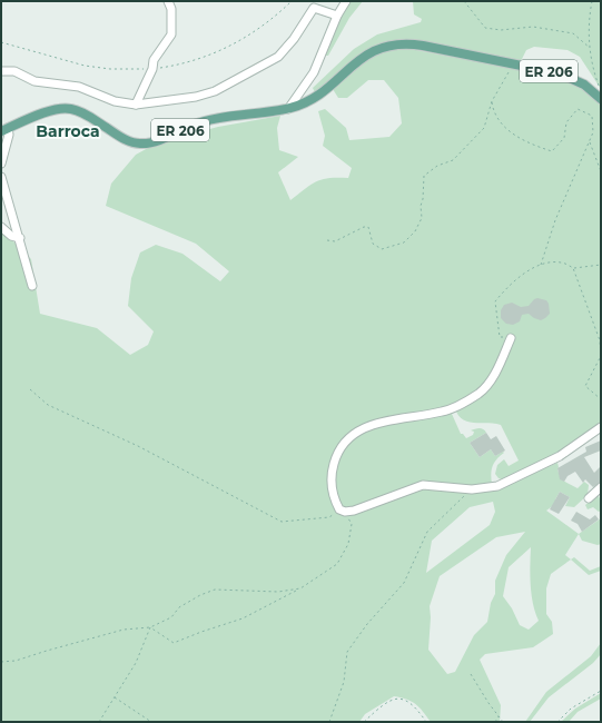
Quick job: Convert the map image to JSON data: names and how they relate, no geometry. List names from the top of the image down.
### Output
{
  "streets": {
    "main road": ["ER 206"]
  },
  "districts": ["Barroca"]
}
